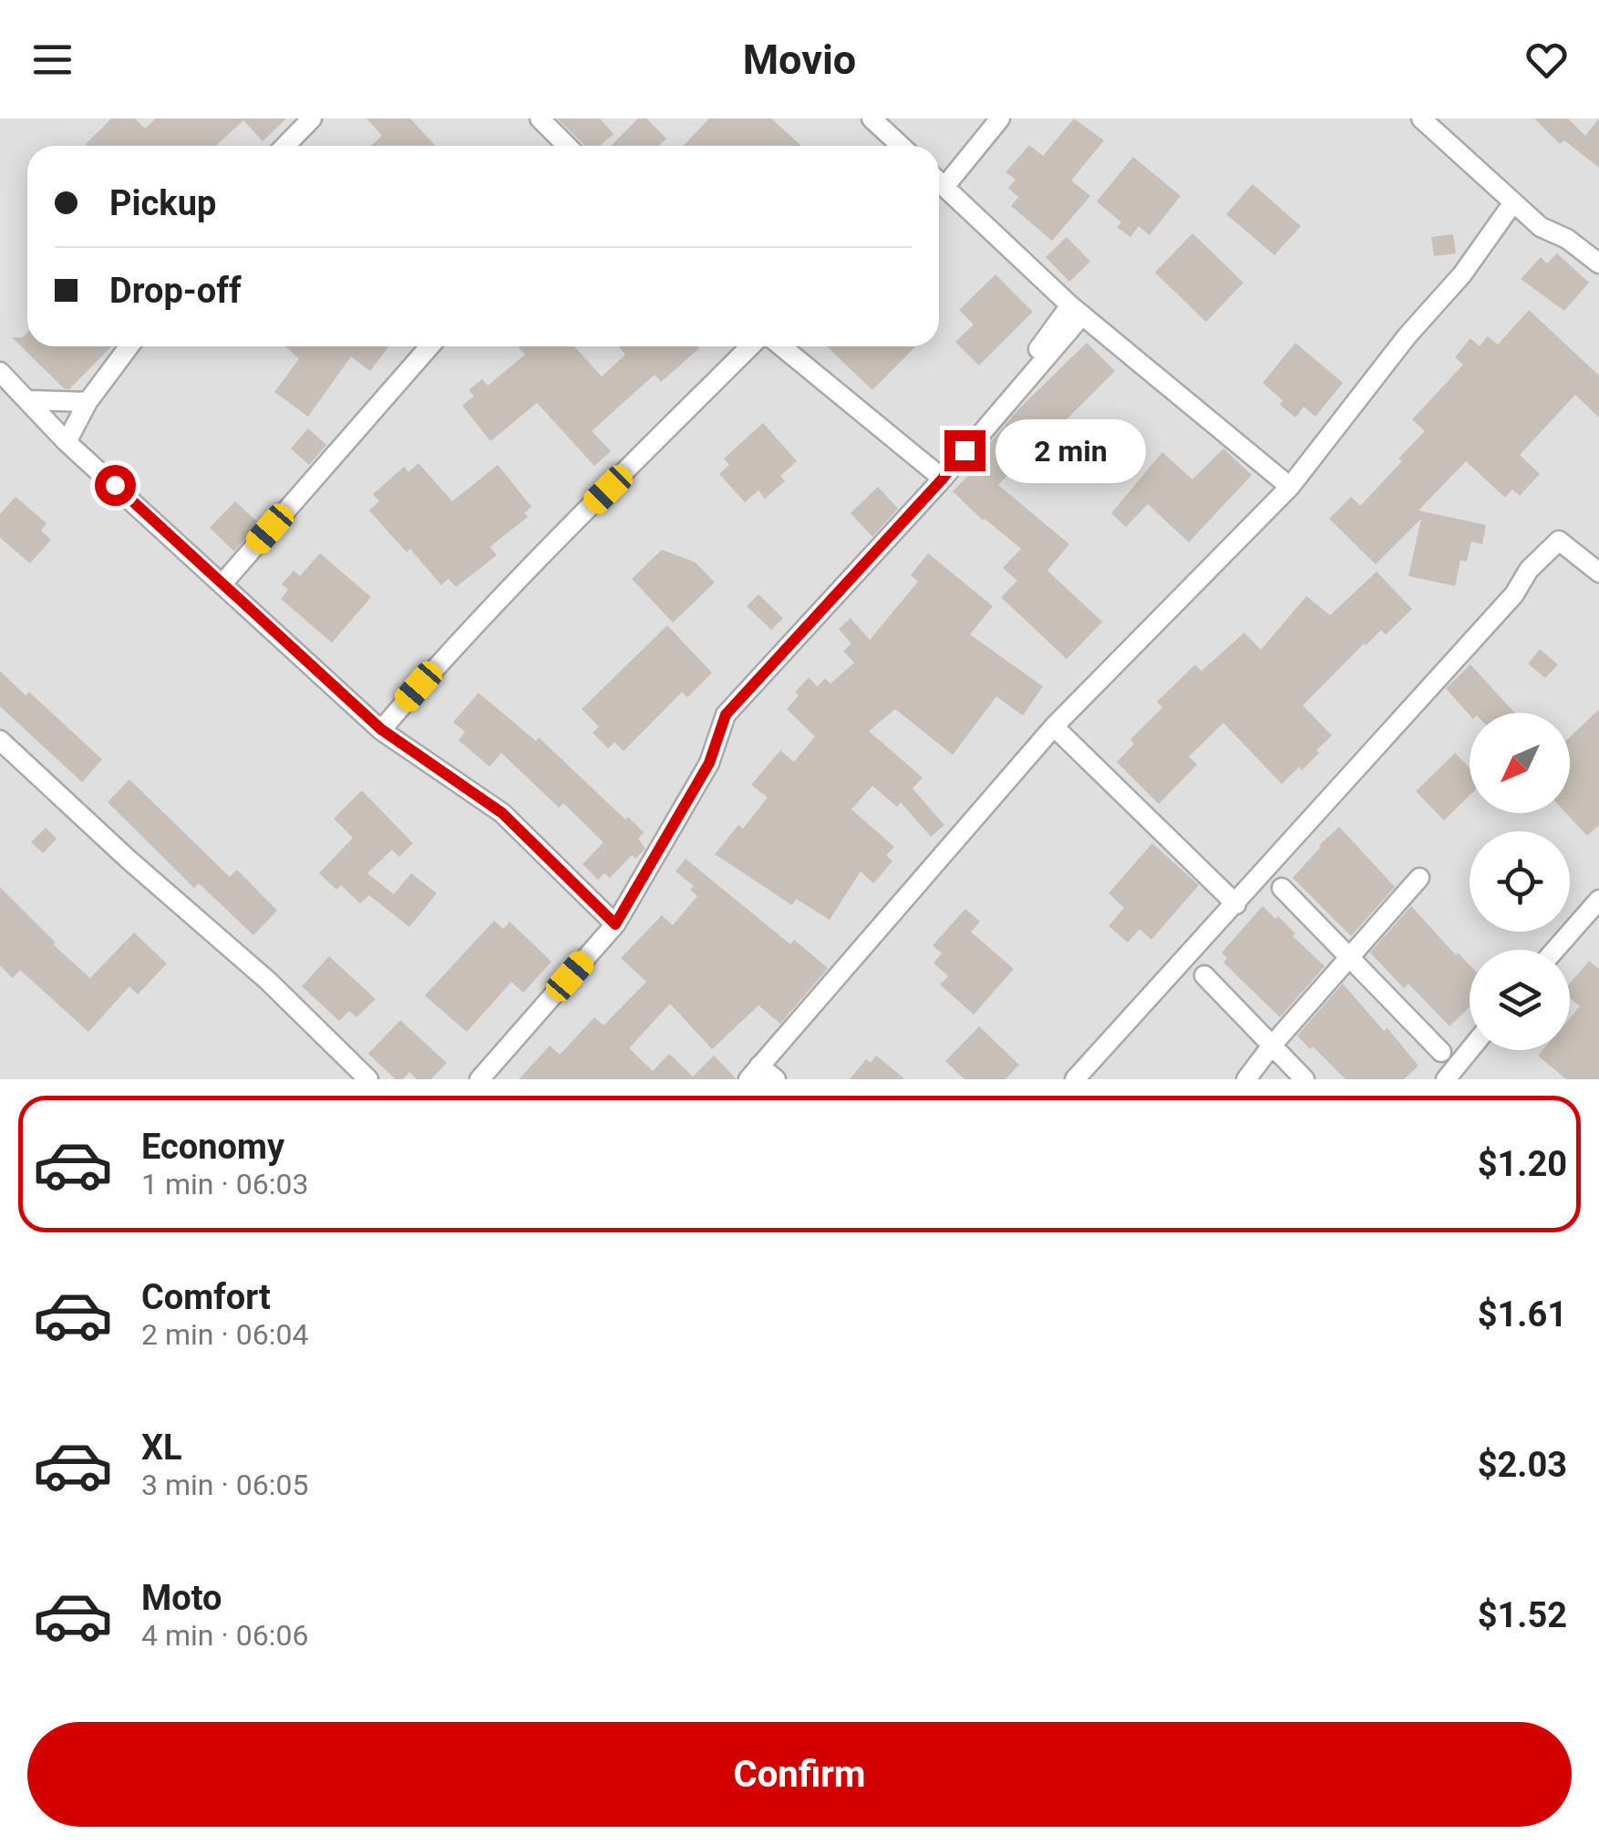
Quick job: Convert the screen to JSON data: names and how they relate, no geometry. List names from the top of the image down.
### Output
{
  "north": "bottom left",
  "page": {
    "header": "Movio",
    "banner": ["Pickup", "Drop-off"],
    "bubble": "2 min",
    "list": [
      {
        "name": "Economy",
        "note": "1 min · 06:03",
        "value": "$1.20"
      },
      {
        "name": "Comfort",
        "note": "2 min · 06:04",
        "value": "$1.61"
      },
      {
        "name": "XL",
        "note": "3 min · 06:05",
        "value": "$2.03"
      },
      {
        "name": "Moto",
        "note": "4 min · 06:06",
        "value": "$1.52"
      }
    ],
    "buttons": "Confirm"
  }
}
